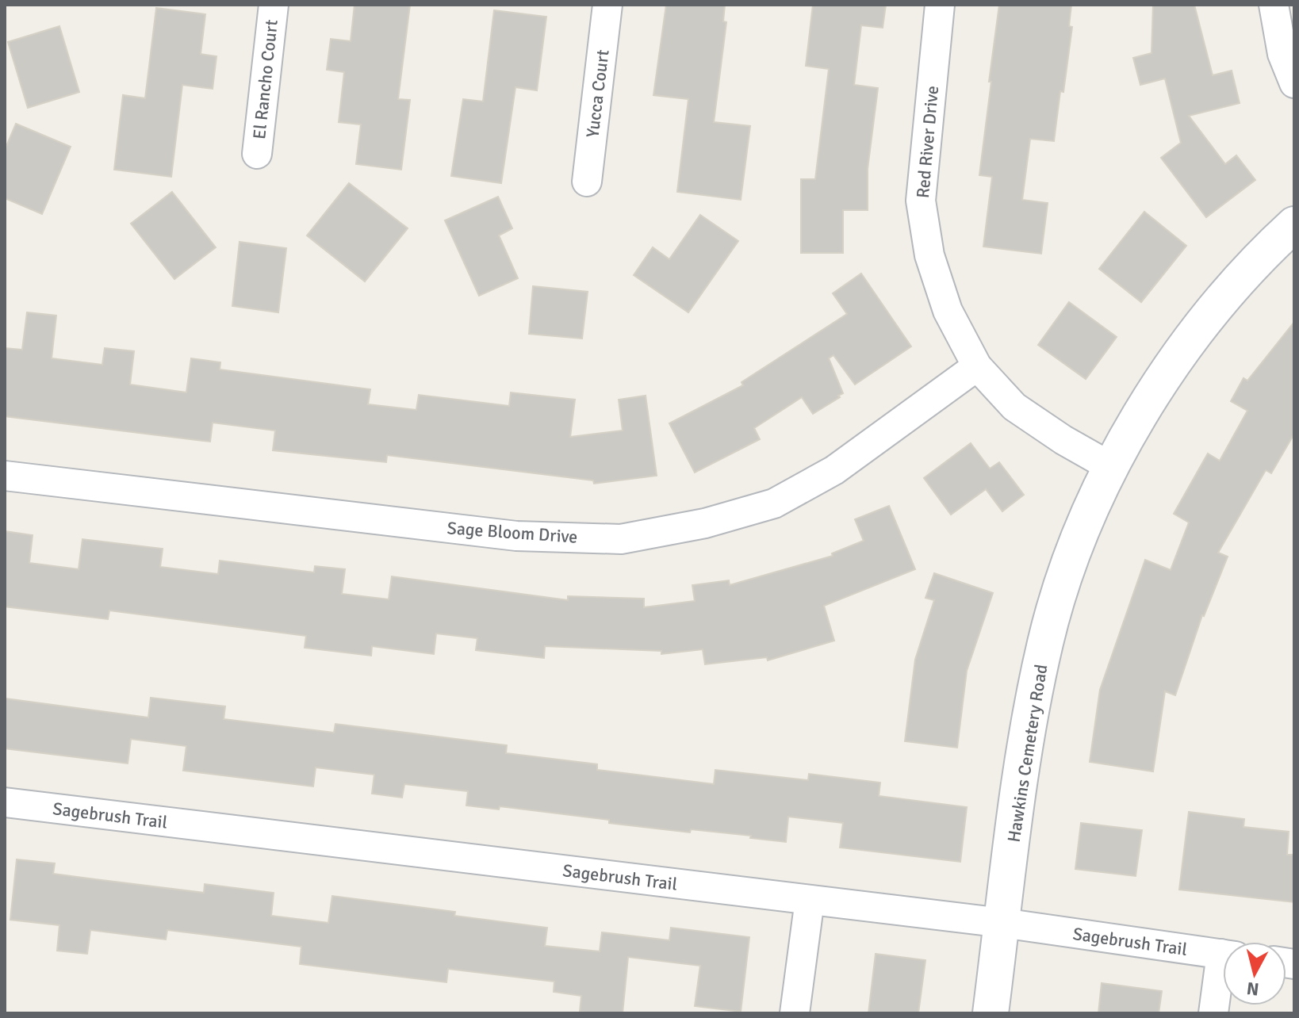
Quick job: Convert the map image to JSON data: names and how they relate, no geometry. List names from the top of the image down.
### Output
{
  "streets": {
    "street": [
      "El Rancho Court",
      "Yucca Court",
      "Red River Drive",
      "Sage Bloom Drive",
      "Hawkins Cemetery Road",
      "Sagebrush Trail"
    ]
  },
  "crossings": [
    ["Red River Drive", "Sage Bloom Drive"],
    ["Red River Drive", "Hawkins Cemetery Road"],
    ["Hawkins Cemetery Road", "Sagebrush Trail"]
  ],
  "north": "bottom"
}
